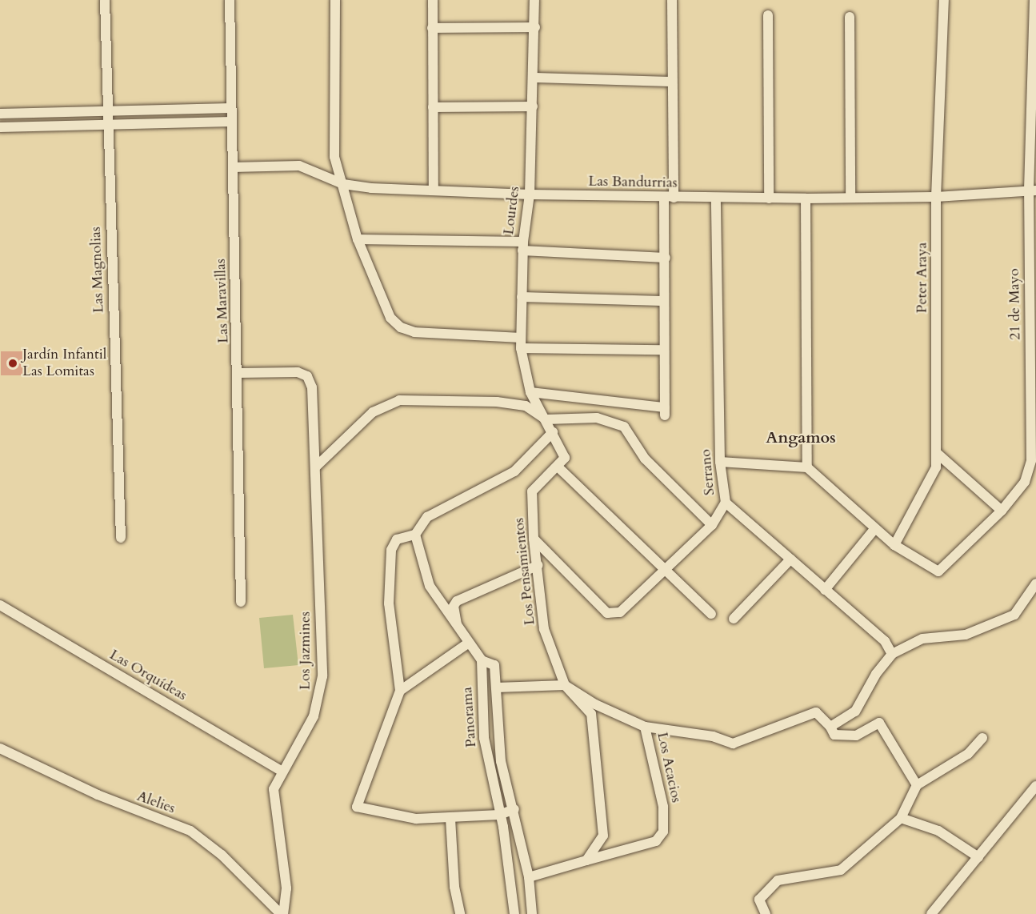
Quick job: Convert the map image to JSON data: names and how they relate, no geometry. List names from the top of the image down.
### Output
{
  "streets": {
    "street": [
      "Las Bandurrias",
      "Lourdes",
      "Las Magnolias",
      "Peter Araya",
      "Las Maravillas",
      "21 de Mayo",
      "Serrano",
      "Los Pensamientos",
      "Los Jazmines",
      "Las Orquídeas",
      "Panorama",
      "Los Acacios",
      "Alelies"
    ]
  },
  "crossings": [
    ["Las Bandurrias", "Lourdes"],
    ["Las Bandurrias", "Peter Araya"],
    ["Las Bandurrias", "Las Maravillas"],
    ["Las Bandurrias", "21 de Mayo"],
    ["Las Bandurrias", "Serrano"],
    ["Peter Araya", "21 de Mayo"],
    ["Las Maravillas", "Los Jazmines"],
    ["Serrano", "Los Pensamientos"],
    ["Los Pensamientos", "Los Acacios"],
    ["Los Jazmines", "Las Orquídeas"],
    ["Los Jazmines", "Alelies"]
  ],
  "districts": ["Angamos"],
  "places": ["Jardín Infantil Las Lomitas"]
}
